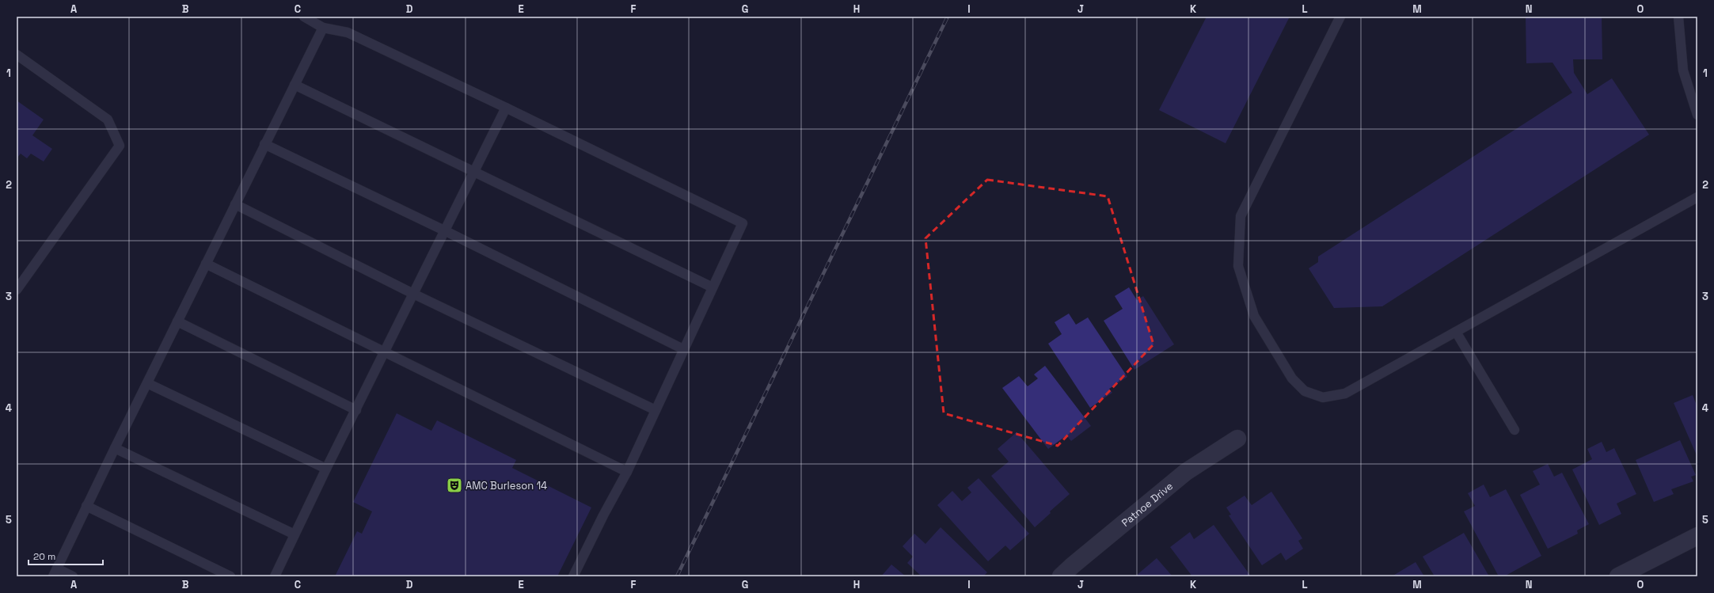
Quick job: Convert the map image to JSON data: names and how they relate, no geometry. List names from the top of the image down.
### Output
{
  "streets": {
    "street": ["Patnoe Drive"]
  },
  "places": {
    "theatre": ["AMC Burleson 14"]
  },
  "scale_bar": "20 m",
  "grid": {
    "columns": [
      "A",
      "B",
      "C",
      "D",
      "E",
      "F",
      "G",
      "H",
      "I",
      "J",
      "K",
      "L",
      "M",
      "N",
      "O"
    ],
    "rows": [
      "1",
      "2",
      "3",
      "4",
      "5"
    ]
  }
}
